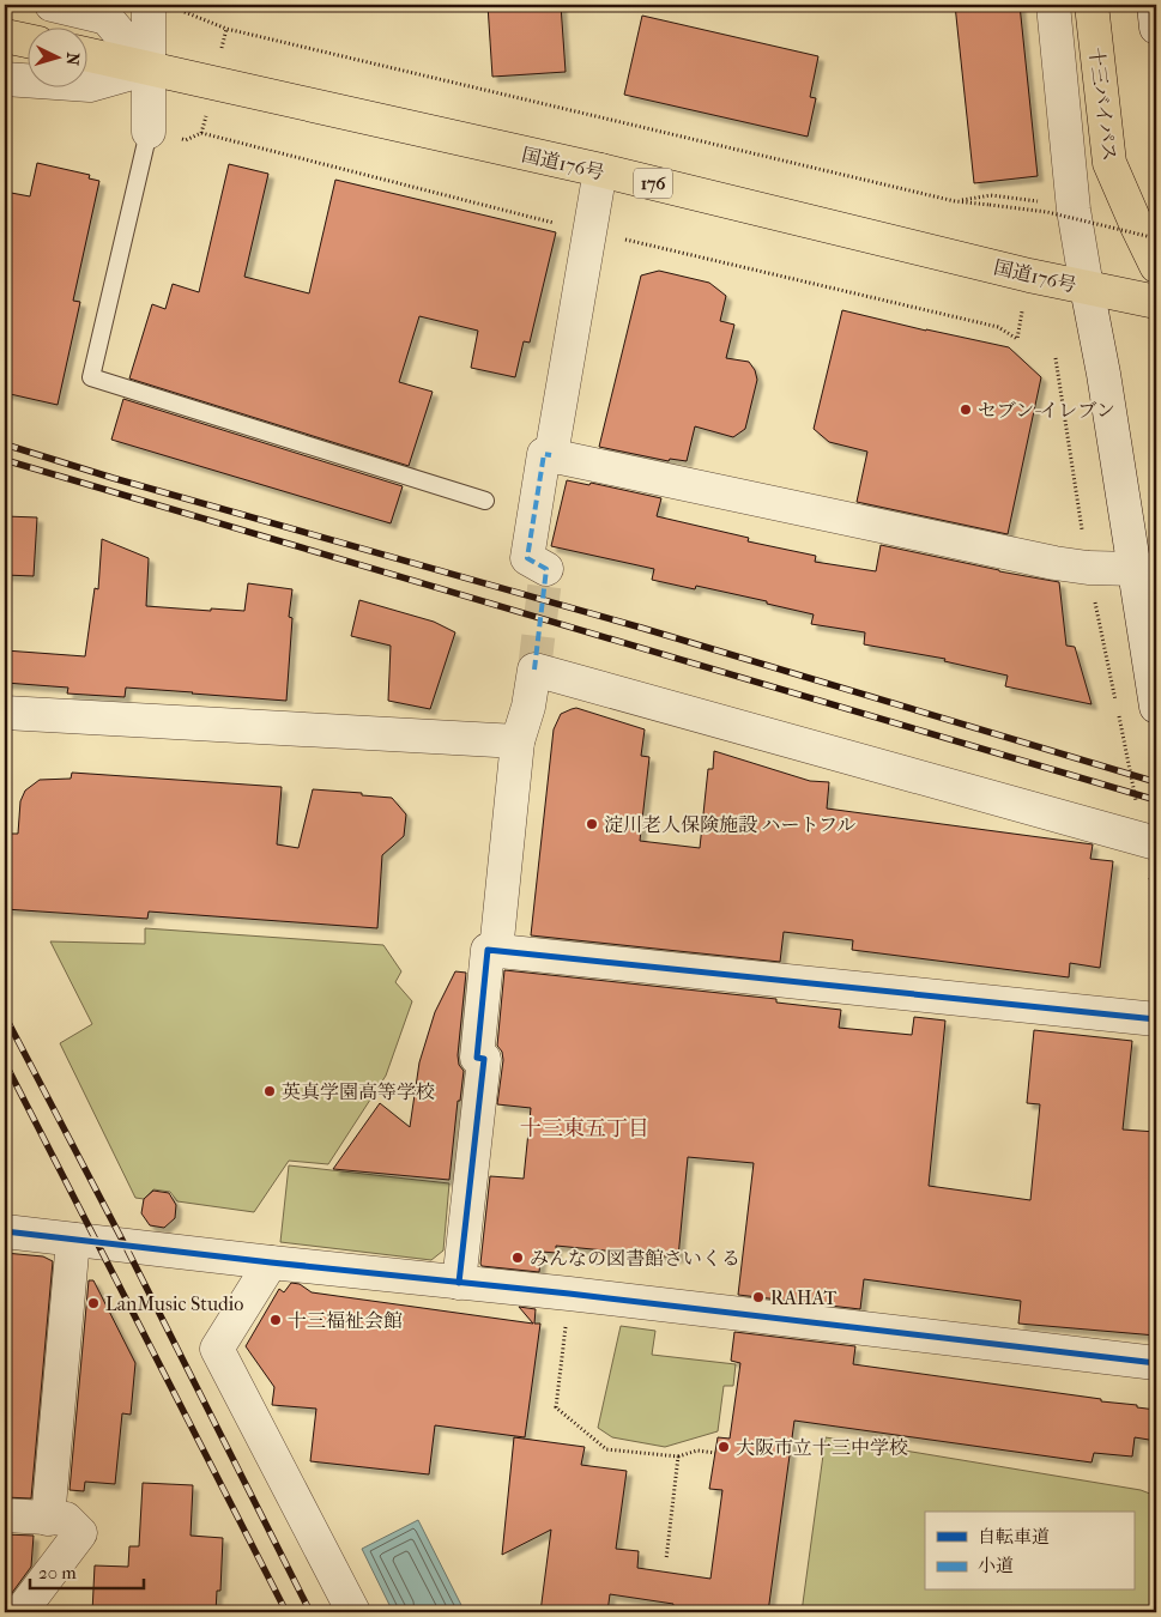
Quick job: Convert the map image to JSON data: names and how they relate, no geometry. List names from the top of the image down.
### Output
{
  "streets": {
    "highway": ["十三バイパス", "国道176号", "176"]
  },
  "districts": ["十三東五丁目"],
  "places": [
    "セブン-イレブン",
    "淀川老人保険施設 ハートフル",
    "英真学園高等学校",
    "みんなの図書館さいくる",
    "RAHAT",
    "LanMusic Studio",
    "十三福祉会館",
    "大阪市立十三中学校"
  ],
  "legend": ["自転車道", "小道"],
  "scale_bar": "20 m",
  "north": "right"
}
